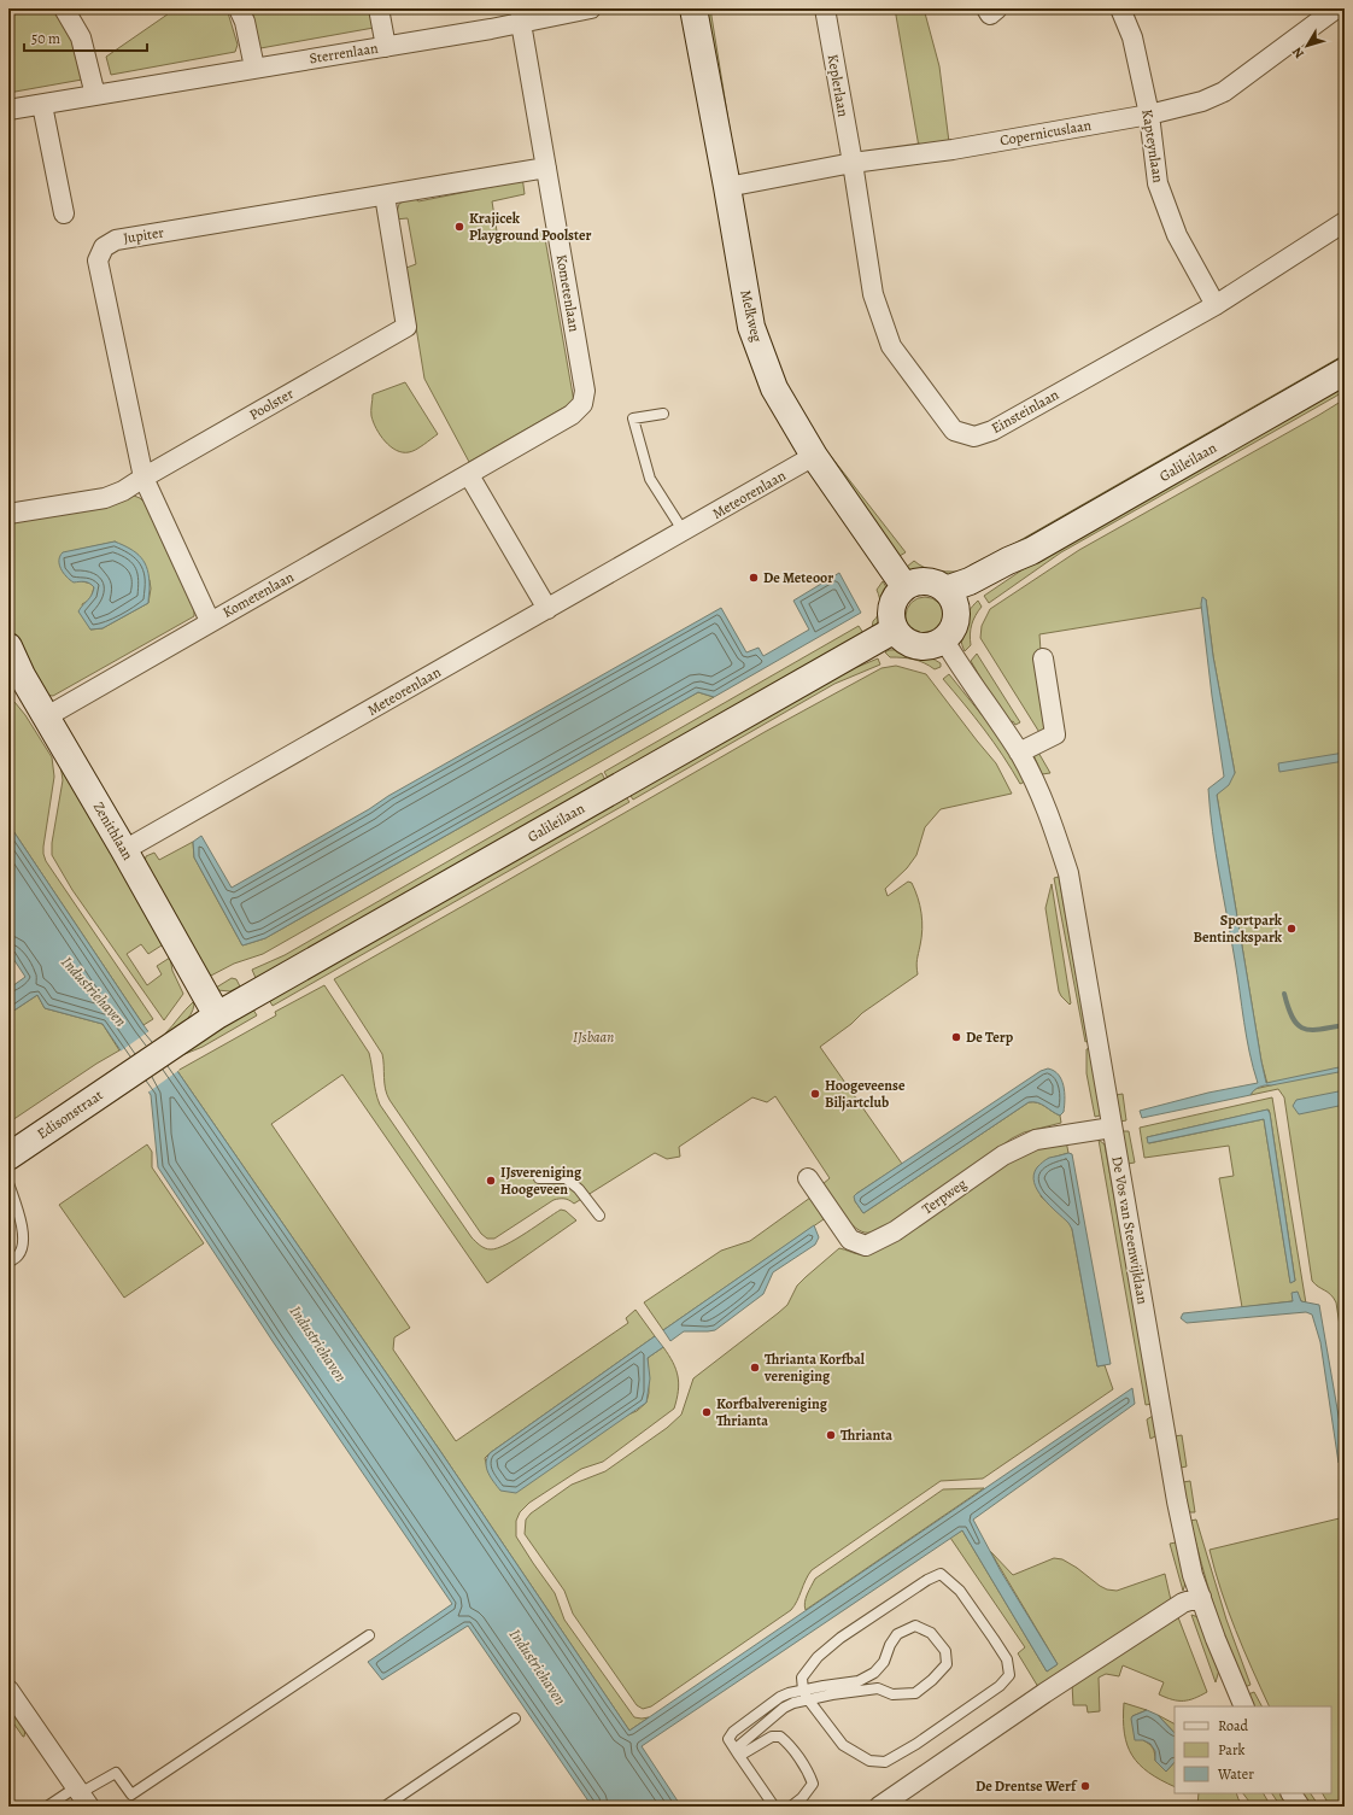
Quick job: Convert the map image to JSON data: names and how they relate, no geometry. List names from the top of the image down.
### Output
{
  "streets": {
    "main road": [
      "Melkweg",
      "Galileilaan",
      "Zenithlaan",
      "Edisonstraat"
    ],
    "street": [
      "Sterrenlaan",
      "Keplerlaan",
      "Copernicuslaan",
      "Kapteynlaan",
      "Jupiter",
      "Kometenlaan",
      "Poolster",
      "Einsteinlaan",
      "Meteorenlaan",
      "Terpweg",
      "De Vos van Steenwijklaan"
    ]
  },
  "crossings": [
    ["Sterrenlaan", "Kometenlaan"],
    ["Keplerlaan", "Copernicuslaan"],
    ["Keplerlaan", "Einsteinlaan"],
    ["Copernicuslaan", "Kapteynlaan"],
    ["Copernicuslaan", "Melkweg"],
    ["Copernicuslaan", "Einsteinlaan"],
    ["Kapteynlaan", "Einsteinlaan"],
    ["Jupiter", "Kometenlaan"],
    ["Jupiter", "Poolster"],
    ["Kometenlaan", "Zenithlaan"],
    ["Melkweg", "Galileilaan"],
    ["Melkweg", "Meteorenlaan"],
    ["Melkweg", "De Vos van Steenwijklaan"],
    ["Galileilaan", "Zenithlaan"],
    ["Galileilaan", "Edisonstraat"],
    ["Galileilaan", "De Vos van Steenwijklaan"],
    ["Meteorenlaan", "Zenithlaan"],
    ["Zenithlaan", "Edisonstraat"],
    ["Terpweg", "De Vos van Steenwijklaan"]
  ],
  "water": ["Industriehaven"],
  "parks": ["IJsbaan"],
  "places": [
    "Krajicek Playground Poolster",
    "De Meteoor",
    "Sportpark Bentinckspark",
    "De Terp",
    "Hoogeveense Biljartclub",
    "IJsvereniging Hoogeveen",
    "Thrianta Korfbal vereniging",
    "Korfbalvereniging Thrianta",
    "Thrianta",
    "De Drentse Werf"
  ],
  "legend": ["Road", "Park", "Water"],
  "scale_bar": "50 m",
  "north": "bottom left"
}
